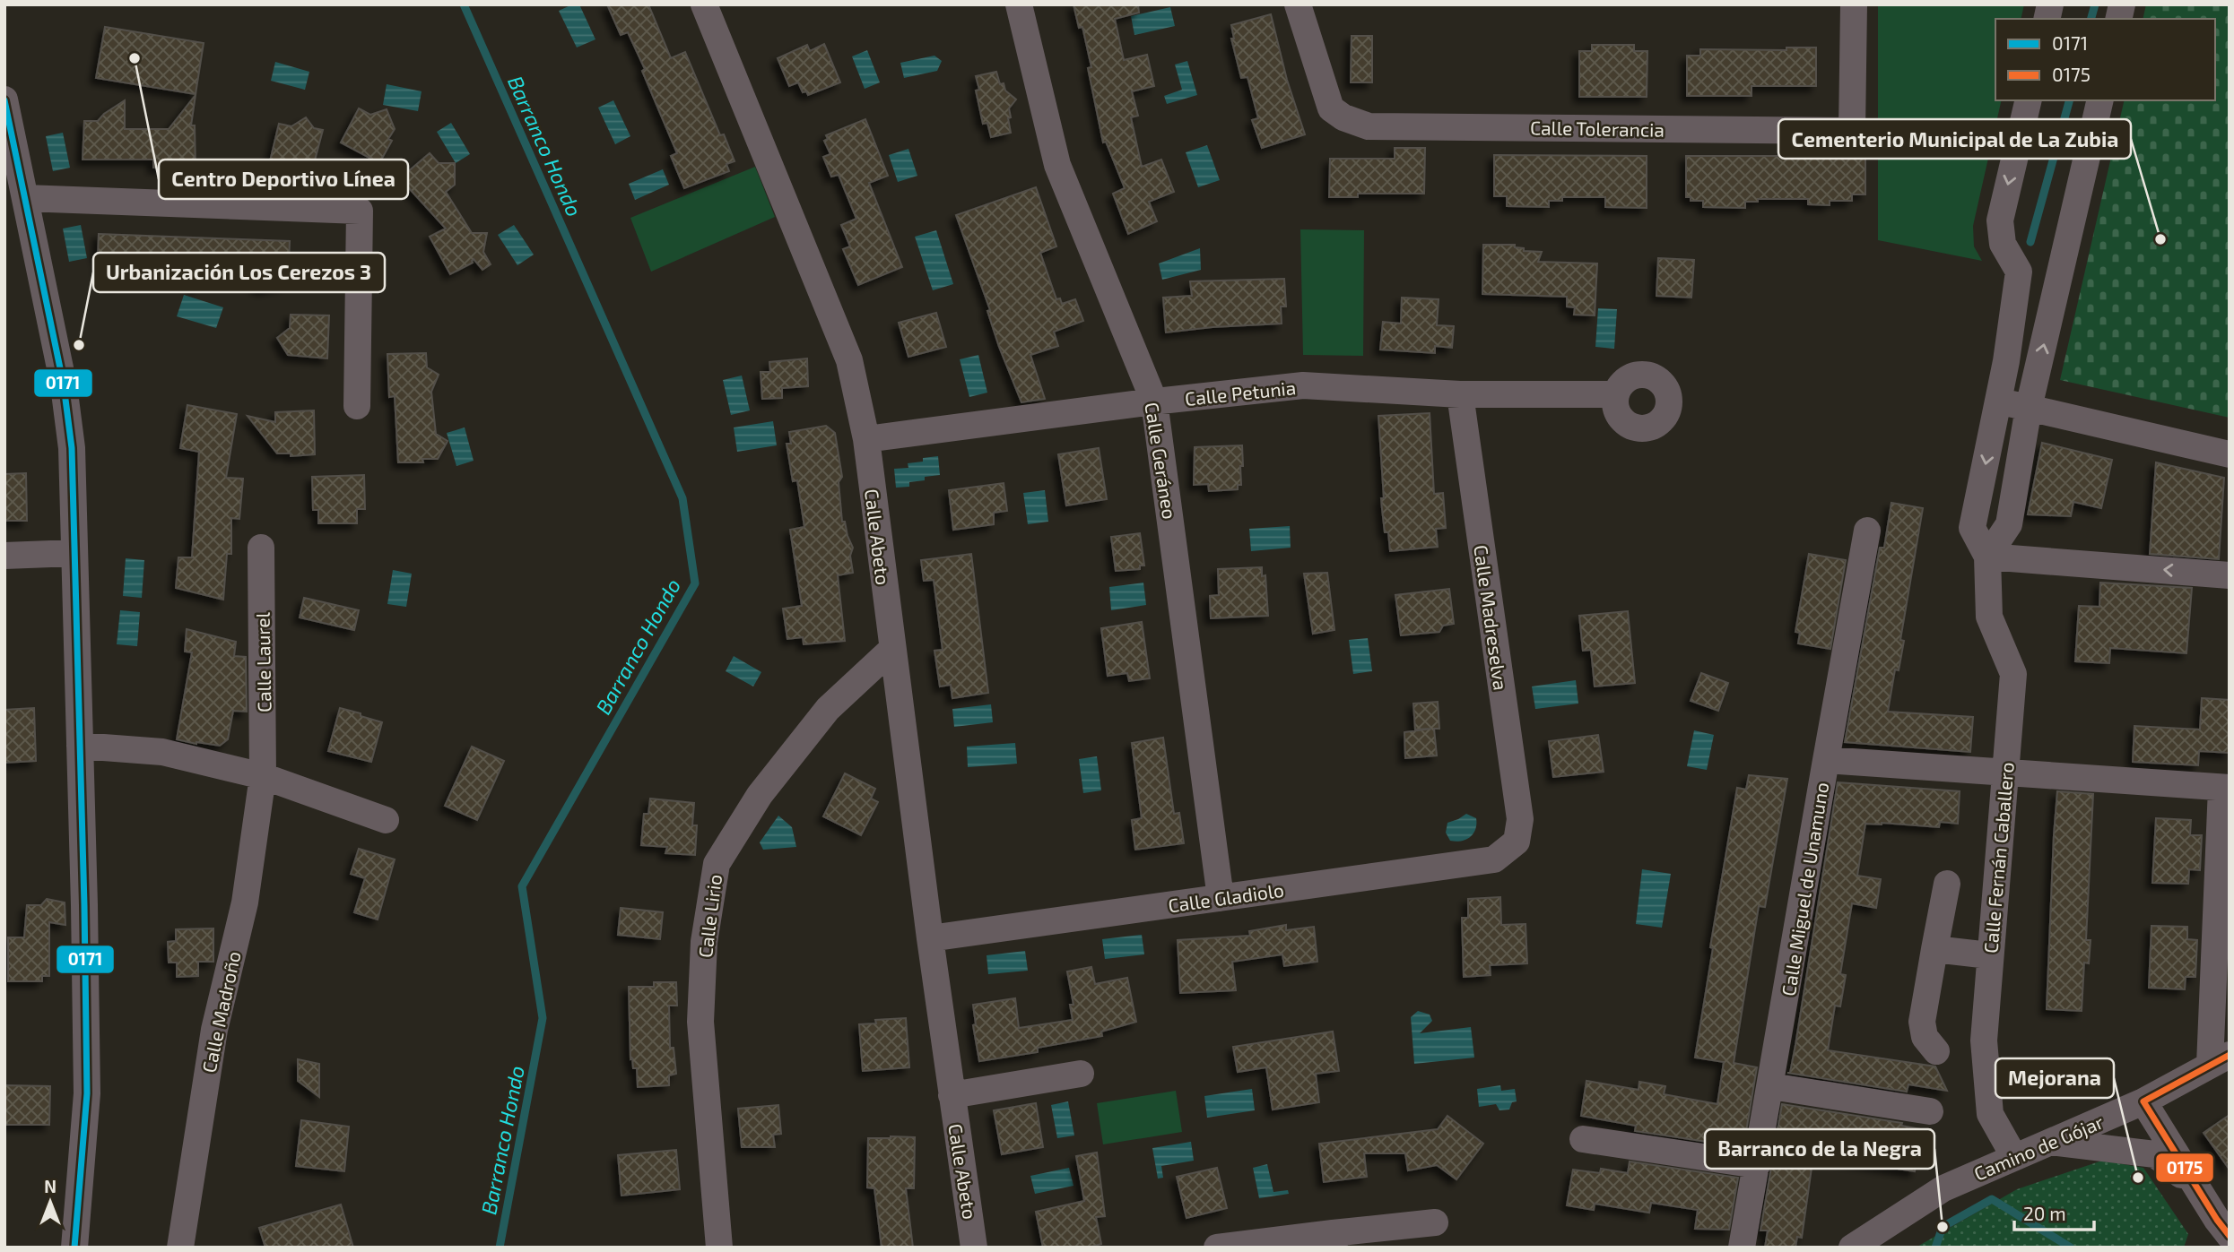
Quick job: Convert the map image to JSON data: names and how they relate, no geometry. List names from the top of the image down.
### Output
{
  "streets": {
    "street": [
      "Calle Tolerancia",
      "Calle Petunia",
      "Calle Geráneo",
      "Calle Abeto",
      "Calle Madreselva",
      "Calle Laurel",
      "Calle Fernán Caballero",
      "Calle Miguel de Unamuno",
      "Calle Gladiolo",
      "Calle Lirio",
      "Calle Madroño",
      "Camino de Gójar"
    ]
  },
  "crossings": [
    ["Calle Petunia", "Calle Geráneo"],
    ["Calle Petunia", "Calle Abeto"],
    ["Calle Petunia", "Calle Madreselva"],
    ["Calle Geráneo", "Calle Gladiolo"],
    ["Calle Abeto", "Calle Gladiolo"],
    ["Calle Abeto", "Calle Lirio"],
    ["Calle Madreselva", "Calle Gladiolo"],
    ["Calle Laurel", "Calle Madroño"],
    ["Calle Fernán Caballero", "Camino de Gójar"]
  ],
  "water": ["Barranco Hondo"],
  "places": [
    "Centro Deportivo Línea",
    "Cementerio Municipal de La Zubia",
    "Urbanización Los Cerezos 3",
    "Mejorana",
    "Barranco de la Negra"
  ],
  "lines": ["transit line 0171", "transit line 0175"],
  "legend": ["0171", "0175"],
  "scale_bar": "20 m",
  "north": "top"
}
